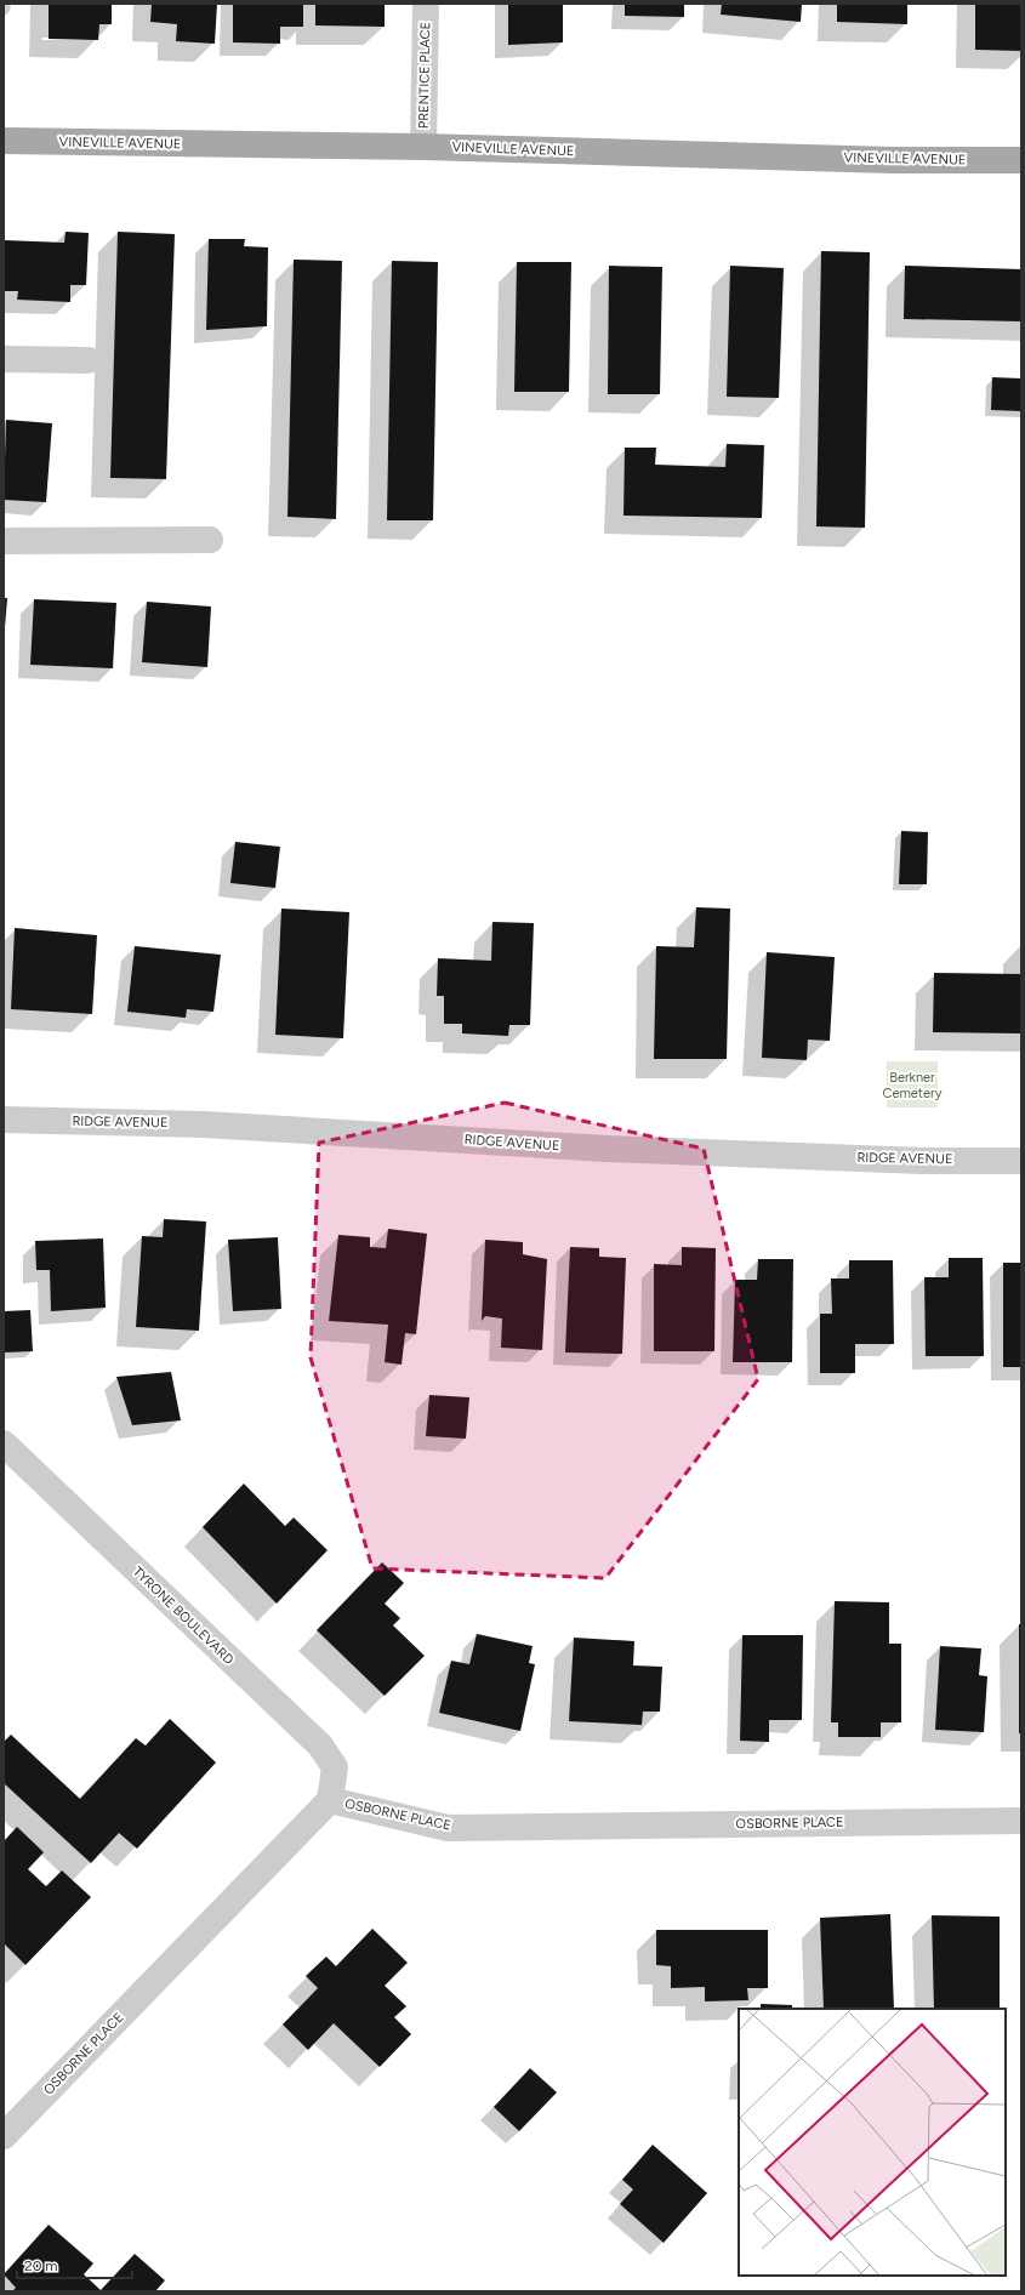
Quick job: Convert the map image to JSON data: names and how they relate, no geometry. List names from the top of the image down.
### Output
{
  "streets": {
    "main road": ["VINEVILLE AVENUE"],
    "street": [
      "PRENTICE PLACE",
      "RIDGE AVENUE",
      "TYRONE BOULEVARD",
      "OSBORNE PLACE"
    ]
  },
  "crossings": [
    ["PRENTICE PLACE", "VINEVILLE AVENUE"],
    ["TYRONE BOULEVARD", "OSBORNE PLACE"]
  ],
  "parks": ["Berkner Cemetery"],
  "scale_bar": "20 m"
}
